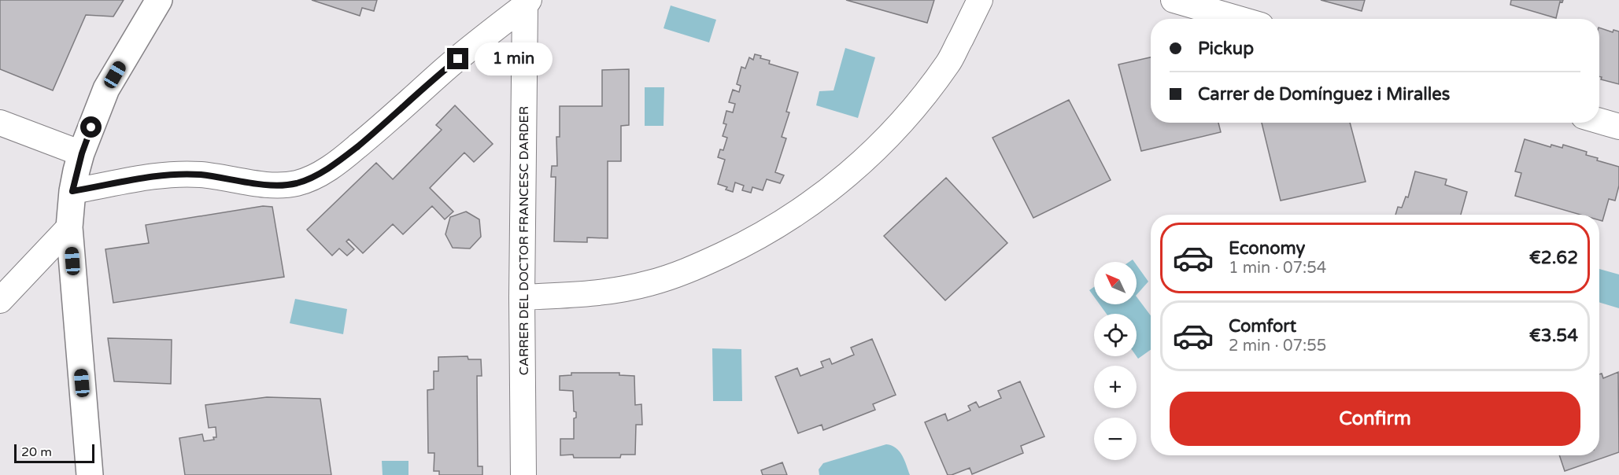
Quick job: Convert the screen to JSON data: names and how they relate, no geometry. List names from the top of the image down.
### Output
{
  "streets": {
    "street": ["CARRER DEL DOCTOR FRANCESC DARDER"]
  },
  "scale_bar": "20 m",
  "north": "top left",
  "page": {
    "banner": ["Pickup", "Carrer de Domínguez i Miralles"],
    "bubble": "1 min",
    "list": [
      {
        "name": "Economy",
        "note": "1 min · 07:54",
        "value": "€2.62"
      },
      {
        "name": "Comfort",
        "note": "2 min · 07:55",
        "value": "€3.54"
      }
    ],
    "map_buttons": ["+", "−"],
    "buttons": "Confirm",
    "scale": "20 m"
  }
}
